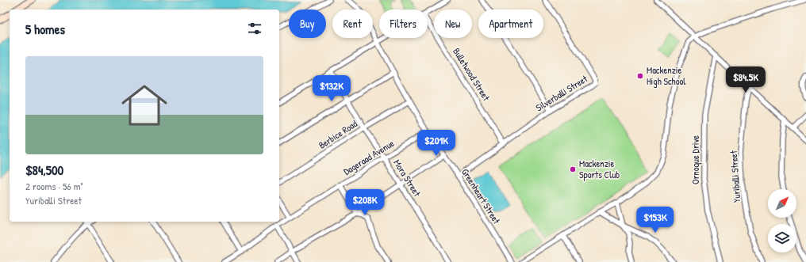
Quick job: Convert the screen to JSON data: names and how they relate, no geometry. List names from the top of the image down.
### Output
{
  "streets": {
    "street": [
      "Bulletwood Street",
      "Silverballi Street",
      "Berbice Road",
      "Dageraad Avenue",
      "Ornoque Drive",
      "Yuriballi Street",
      "Mora Street",
      "Greenheart Street"
    ]
  },
  "crossings": [
    ["Bulletwood Street", "Silverballi Street"],
    ["Silverballi Street", "Greenheart Street"],
    ["Berbice Road", "Mora Street"],
    ["Berbice Road", "Greenheart Street"],
    ["Dageraad Avenue", "Mora Street"],
    ["Dageraad Avenue", "Greenheart Street"]
  ],
  "places": ["Mackenzie High School", "Mackenzie Sports Club"],
  "north": "top right",
  "page": {
    "chip": [
      "Buy",
      "Rent",
      "Filters",
      "New",
      "Apartment"
    ],
    "heading": "5 homes",
    "list": [
      {
        "name": "$84,500",
        "note": "2 rooms · 56 m² · Yuriballi Street"
      }
    ],
    "price": [
      "$84.5K",
      "$132K",
      "$201K",
      "$208K",
      "$153K"
    ]
  }
}
